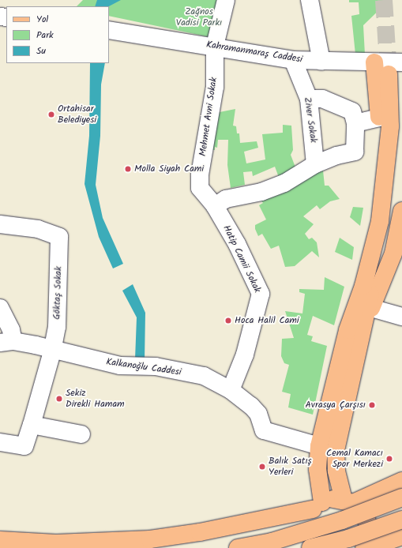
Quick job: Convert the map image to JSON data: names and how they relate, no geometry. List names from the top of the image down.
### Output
{
  "streets": {
    "street": [
      "Kahramanmaraş Caddesi",
      "Mehmet Avni Sokak",
      "Ziver Sokak",
      "Hatip Camii Sokak",
      "Göktaş Sokak",
      "Kalkanoğlu Caddesi"
    ]
  },
  "crossings": [
    ["Kahramanmaraş Caddesi", "Mehmet Avni Sokak"],
    ["Kahramanmaraş Caddesi", "Ziver Sokak"],
    ["Mehmet Avni Sokak", "Hatip Camii Sokak"],
    ["Hatip Camii Sokak", "Kalkanoğlu Caddesi"],
    ["Göktaş Sokak", "Kalkanoğlu Caddesi"]
  ],
  "parks": ["Zağnos Vadisi Parkı"],
  "places": [
    "Ortahisar Belediyesi",
    "Molla Siyah Cami",
    "Hoca Halil Cami",
    "Sekiz Direkli Hamam",
    "Avrasya Çarşısı",
    "Cemal Kamacı Spor Merkezi",
    "Balık Satış Yerleri"
  ],
  "legend": ["Yol", "Park", "Su"]
}
